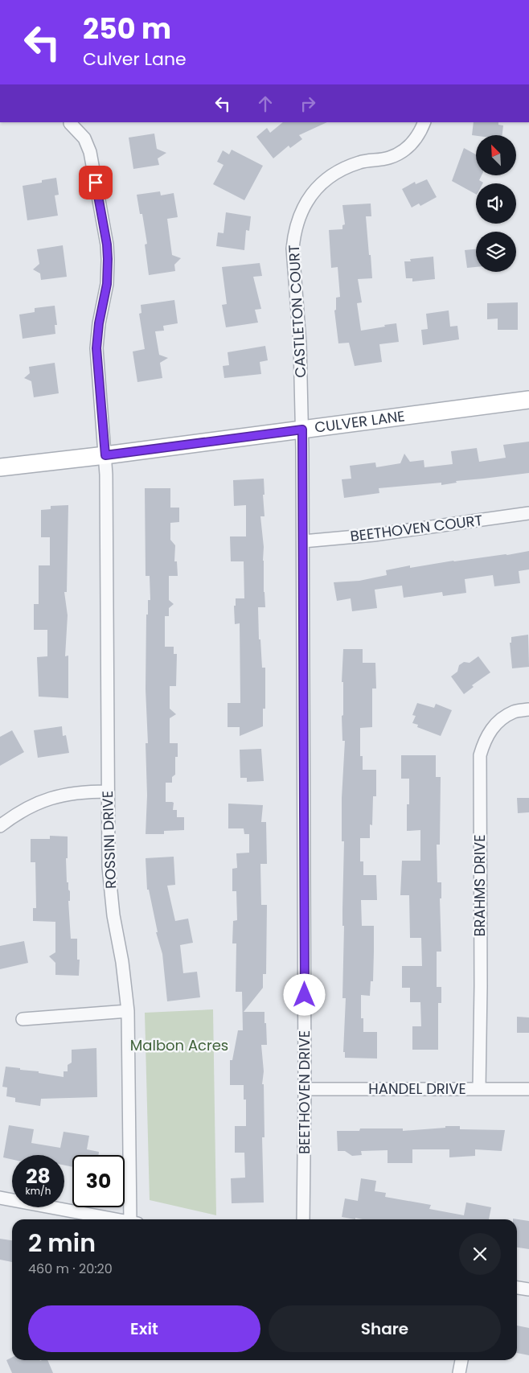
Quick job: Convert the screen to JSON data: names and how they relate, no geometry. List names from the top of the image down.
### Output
{
  "streets": {
    "street": [
      "CASTLETON COURT",
      "CULVER LANE",
      "BEETHOVEN COURT",
      "ROSSINI DRIVE",
      "BRAHMS DRIVE",
      "HANDEL DRIVE",
      "BEETHOVEN DRIVE"
    ]
  },
  "crossings": [
    ["CASTLETON COURT", "CULVER LANE"],
    ["CASTLETON COURT", "BEETHOVEN DRIVE"],
    ["CULVER LANE", "ROSSINI DRIVE"],
    ["CULVER LANE", "BEETHOVEN DRIVE"],
    ["BEETHOVEN COURT", "BEETHOVEN DRIVE"],
    ["BRAHMS DRIVE", "HANDEL DRIVE"],
    ["HANDEL DRIVE", "BEETHOVEN DRIVE"]
  ],
  "parks": ["Malbon Acres"],
  "north": "top left",
  "page": {
    "turn": ["250 m", "Culver Lane"],
    "speed": "28 km/h",
    "limit": "30",
    "heading": ["2 min", "460 m · 20:20"],
    "buttons": ["Exit", "Share"]
  }
}
